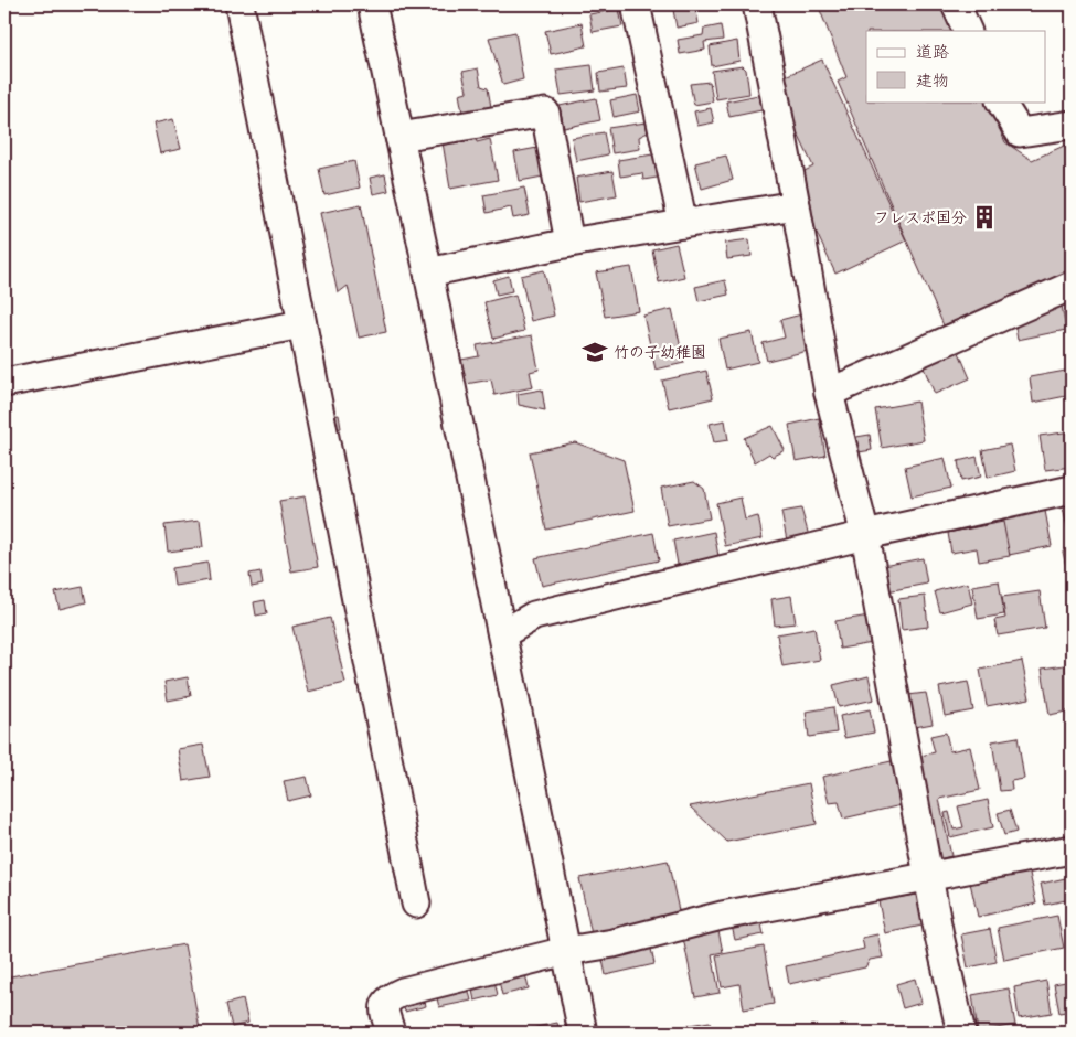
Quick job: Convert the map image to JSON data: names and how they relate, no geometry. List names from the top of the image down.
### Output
{
  "places": {
    "building": ["フレスポ国分"],
    "school or university": ["竹の子幼稚園"]
  },
  "legend": ["道路", "建物"]
}
